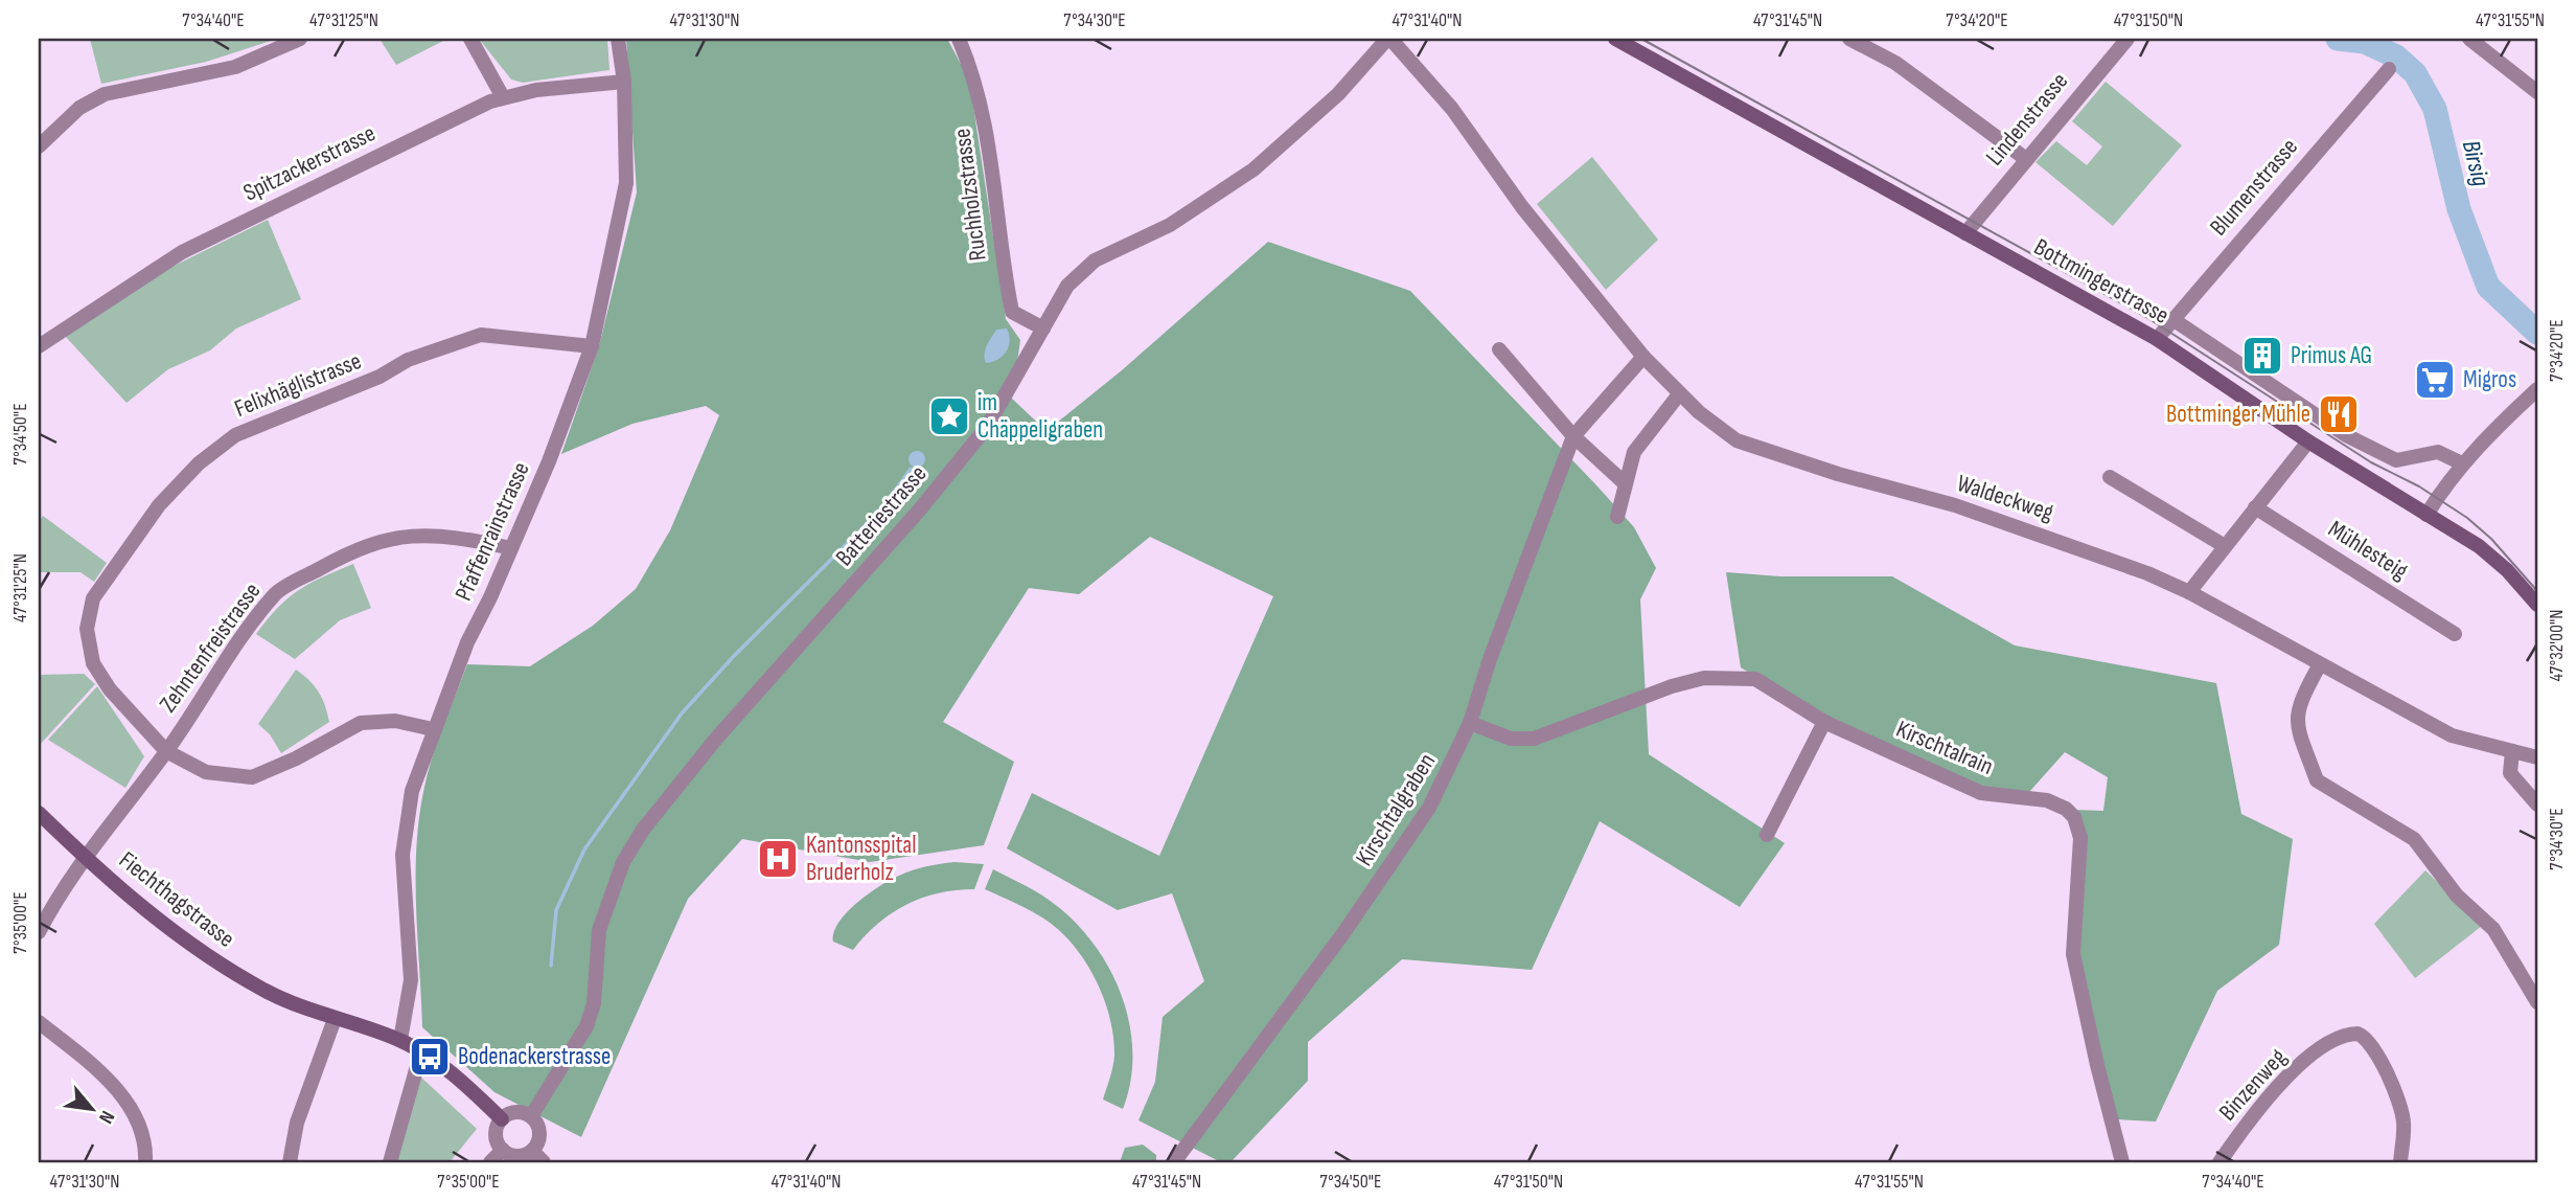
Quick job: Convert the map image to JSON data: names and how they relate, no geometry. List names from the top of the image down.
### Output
{
  "streets": {
    "main road": ["Bottmingerstrasse", "Fiechthagstrasse"],
    "street": [
      "Lindenstrasse",
      "Spitzackerstrasse",
      "Blumenstrasse",
      "Ruchholzstrasse",
      "Felixhäglistrasse",
      "Waldeckweg",
      "Batteriestrasse",
      "Pfaffenrainstrasse",
      "Mühlesteig",
      "Zehntenfreistrasse",
      "Kirschtalrain",
      "Kirschtalgraben",
      "Binzenweg"
    ]
  },
  "crossings": [
    ["Lindenstrasse", "Bottmingerstrasse"],
    ["Spitzackerstrasse", "Pfaffenrainstrasse"],
    ["Blumenstrasse", "Bottmingerstrasse"],
    ["Ruchholzstrasse", "Batteriestrasse"],
    ["Felixhäglistrasse", "Pfaffenrainstrasse"],
    ["Felixhäglistrasse", "Zehntenfreistrasse"],
    ["Waldeckweg", "Batteriestrasse"],
    ["Waldeckweg", "Kirschtalgraben"],
    ["Batteriestrasse", "Fiechthagstrasse"],
    ["Pfaffenrainstrasse", "Zehntenfreistrasse"],
    ["Pfaffenrainstrasse", "Fiechthagstrasse"],
    ["Zehntenfreistrasse", "Fiechthagstrasse"],
    ["Kirschtalrain", "Kirschtalgraben"]
  ],
  "water": ["Birsig"],
  "places": {
    "building": ["Primus AG"],
    "supermarket": ["Migros"],
    "restaurant": ["Bottminger Mühle"],
    "place": ["im Chäppeligraben"],
    "hospital": ["Kantonsspital Bruderholz"],
    "bus stop": ["Bodenackerstrasse"]
  },
  "north": "bottom right",
  "coordinates": [
    "7°34'40\"E",
    "47°31'25\"N",
    "47°31'30\"N",
    "7°34'30\"E",
    "47°31'40\"N",
    "47°31'45\"N",
    "7°34'20\"E",
    "47°31'50\"N",
    "47°31'55\"N",
    "7°34'50\"E",
    "47°32'00\"N",
    "7°35'00\"E"
  ]
}
